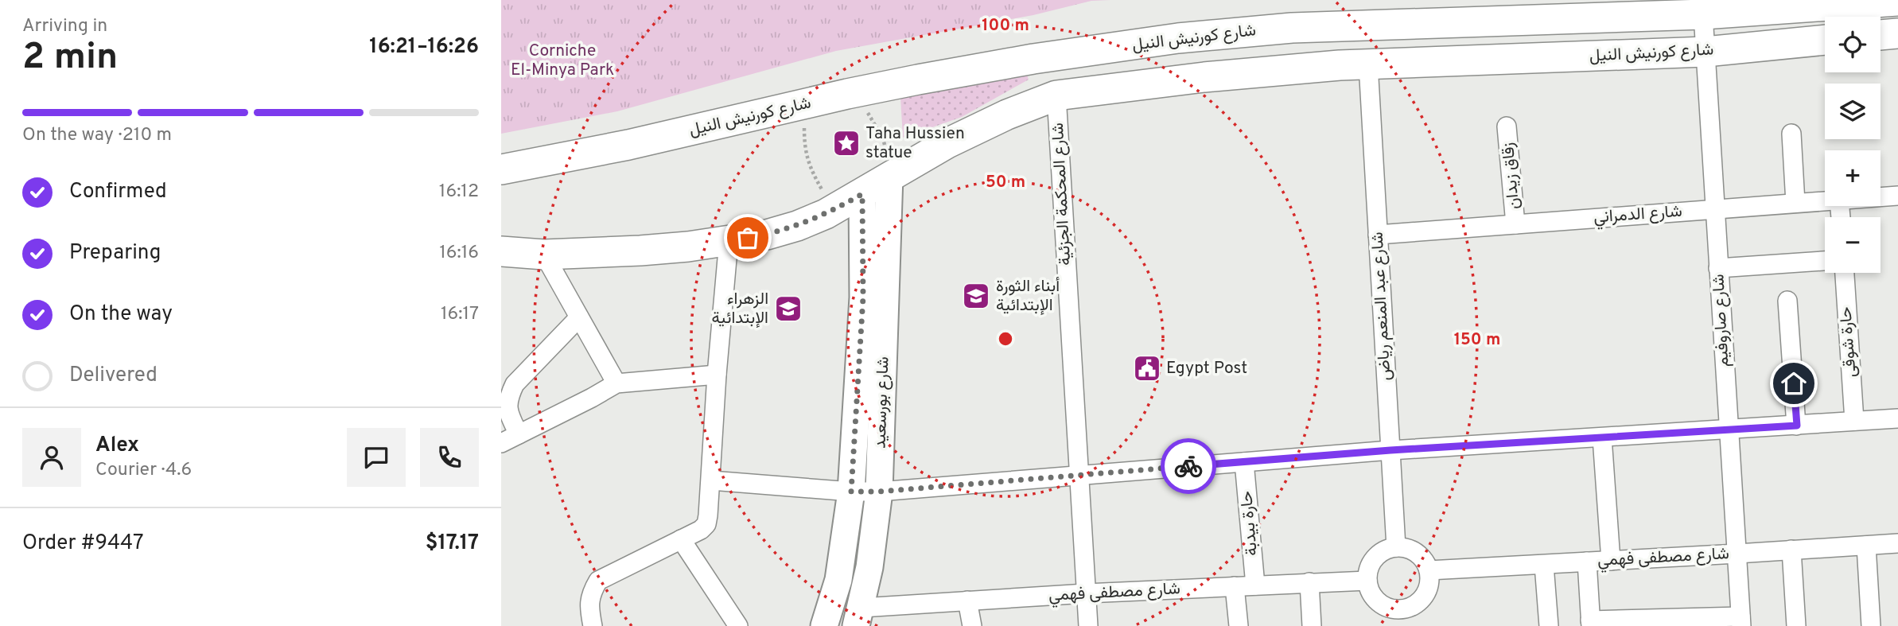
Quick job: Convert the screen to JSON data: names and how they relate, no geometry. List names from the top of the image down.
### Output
{
  "streets": {
    "main road": ["شارع كورنيش النيل", "شارع بورسعيد"],
    "street": [
      "زقاق زيدان",
      "شارع المحكمة الجزئية",
      "شارع الدمراني",
      "شارع عبد المنعم رياض",
      "شارع صاروفيم",
      "حارة شوقى",
      "حارة بيدبة",
      "شارع مصطفى فهمي"
    ]
  },
  "crossings": [
    ["شارع كورنيش النيل", "شارع المحكمة الجزئية"],
    ["شارع كورنيش النيل", "شارع عبد المنعم رياض"],
    ["شارع كورنيش النيل", "شارع صاروفيم"],
    ["شارع كورنيش النيل", "شارع بورسعيد"],
    ["زقاق زيدان", "شارع الدمراني"],
    ["شارع المحكمة الجزئية", "شارع مصطفى فهمي"],
    ["شارع الدمراني", "شارع عبد المنعم رياض"],
    ["شارع الدمراني", "شارع صاروفيم"],
    ["شارع عبد المنعم رياض", "شارع مصطفى فهمي"],
    ["شارع صاروفيم", "شارع مصطفى فهمي"],
    ["شارع بورسعيد", "شارع مصطفى فهمي"],
    ["حارة بيدبة", "شارع مصطفى فهمي"]
  ],
  "parks": ["Corniche El-Minya Park"],
  "places": {
    "place": ["Taha Hussien statue"],
    "school or university": ["أبناء الثورة الإبتدائية", "الزهراء الإبتدائية"],
    "public building": ["Egypt Post"]
  },
  "page": {
    "heading": ["2 min", "Arriving in", "16:21–16:26"],
    "panel": [
      "Alex",
      "Courier · 4.6",
      "Order #9447",
      "$17.17"
    ],
    "map_buttons": ["+", "−"],
    "bar": "On the way · 210 m",
    "list": [
      ["Confirmed", "16:12"],
      ["Preparing", "16:16"],
      ["On the way", "16:17"],
      "Delivered"
    ]
  },
  "rings": ["100 m", "50 m", "150 m"]
}
